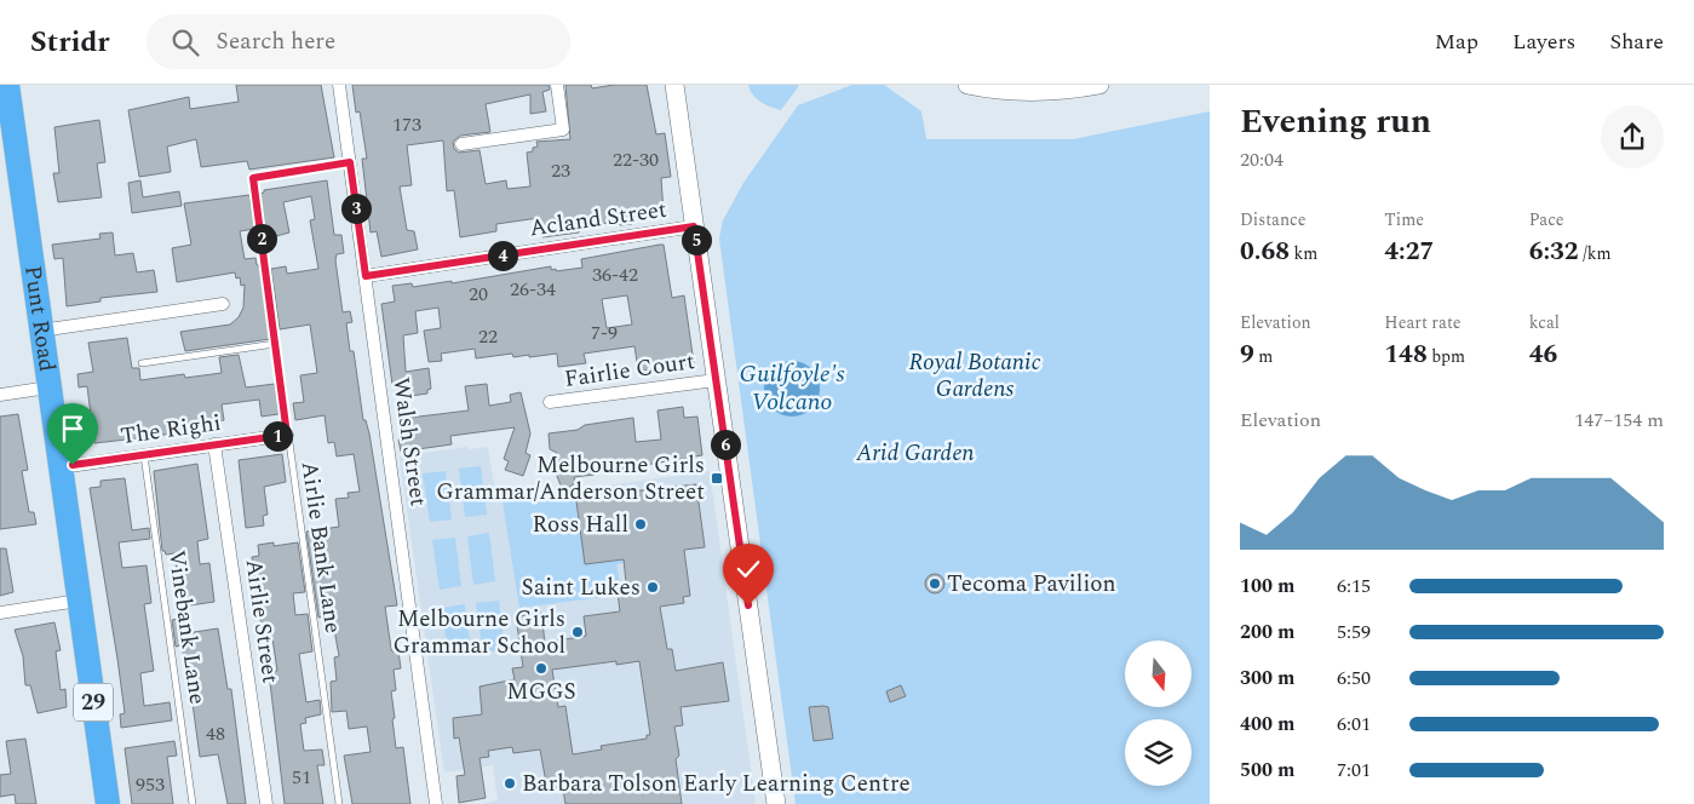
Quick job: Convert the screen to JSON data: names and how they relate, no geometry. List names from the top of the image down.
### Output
{
  "streets": {
    "highway": ["Punt Road", "29"],
    "street": [
      "Acland Street",
      "Fairlie Court",
      "The Righi",
      "Walsh Street",
      "Airlie Street"
    ],
    "lane": ["Airlie Bank Lane", "Vinebank Lane"]
  },
  "crossings": [
    ["Acland Street", "Walsh Street"],
    ["Punt Road", "The Righi"],
    ["The Righi", "Airlie Bank Lane"],
    ["The Righi", "Airlie Street"],
    ["The Righi", "Vinebank Lane"],
    ["Walsh Street", "Airlie Bank Lane"]
  ],
  "water": ["Guilfoyle's Volcano"],
  "parks": ["Royal Botanic Gardens", "Arid Garden"],
  "places": {
    "transit": ["Melbourne Girls Grammar/Anderson Street"],
    "other": [
      "Ross Hall",
      "Tecoma Pavilion",
      "Saint Lukes",
      "Melbourne Girls Grammar School",
      "MGGS",
      "Barbara Tolson Early Learning Centre"
    ]
  },
  "house_numbers": [
    "173",
    "22-30",
    "23",
    "36-42",
    "26-34",
    "20",
    "7-9",
    "22",
    "48",
    "51",
    "953"
  ],
  "north": "bottom",
  "page": {
    "header": "Stridr",
    "search": "Search here",
    "nav": ["Map", "Layers", "Share"],
    "heading": ["Evening run", "20:04"],
    "stats": [
      ["Distance", "0.68 km"],
      ["Time", "4:27"],
      ["Pace", "6:32 /km"],
      ["Elevation", "9 m"],
      ["Heart rate", "148 bpm"],
      ["kcal", "46"]
    ],
    "pins": [
      "3",
      "2",
      "5",
      "4",
      "1",
      "6"
    ],
    "chart": ["Elevation", "147–154 m"],
    "list": [
      {
        "name": "100 m",
        "note": "6:15"
      },
      {
        "name": "200 m",
        "note": "5:59"
      },
      {
        "name": "300 m",
        "note": "6:50"
      },
      {
        "name": "400 m",
        "note": "6:01"
      },
      {
        "name": "500 m",
        "note": "7:01"
      }
    ]
  }
}
